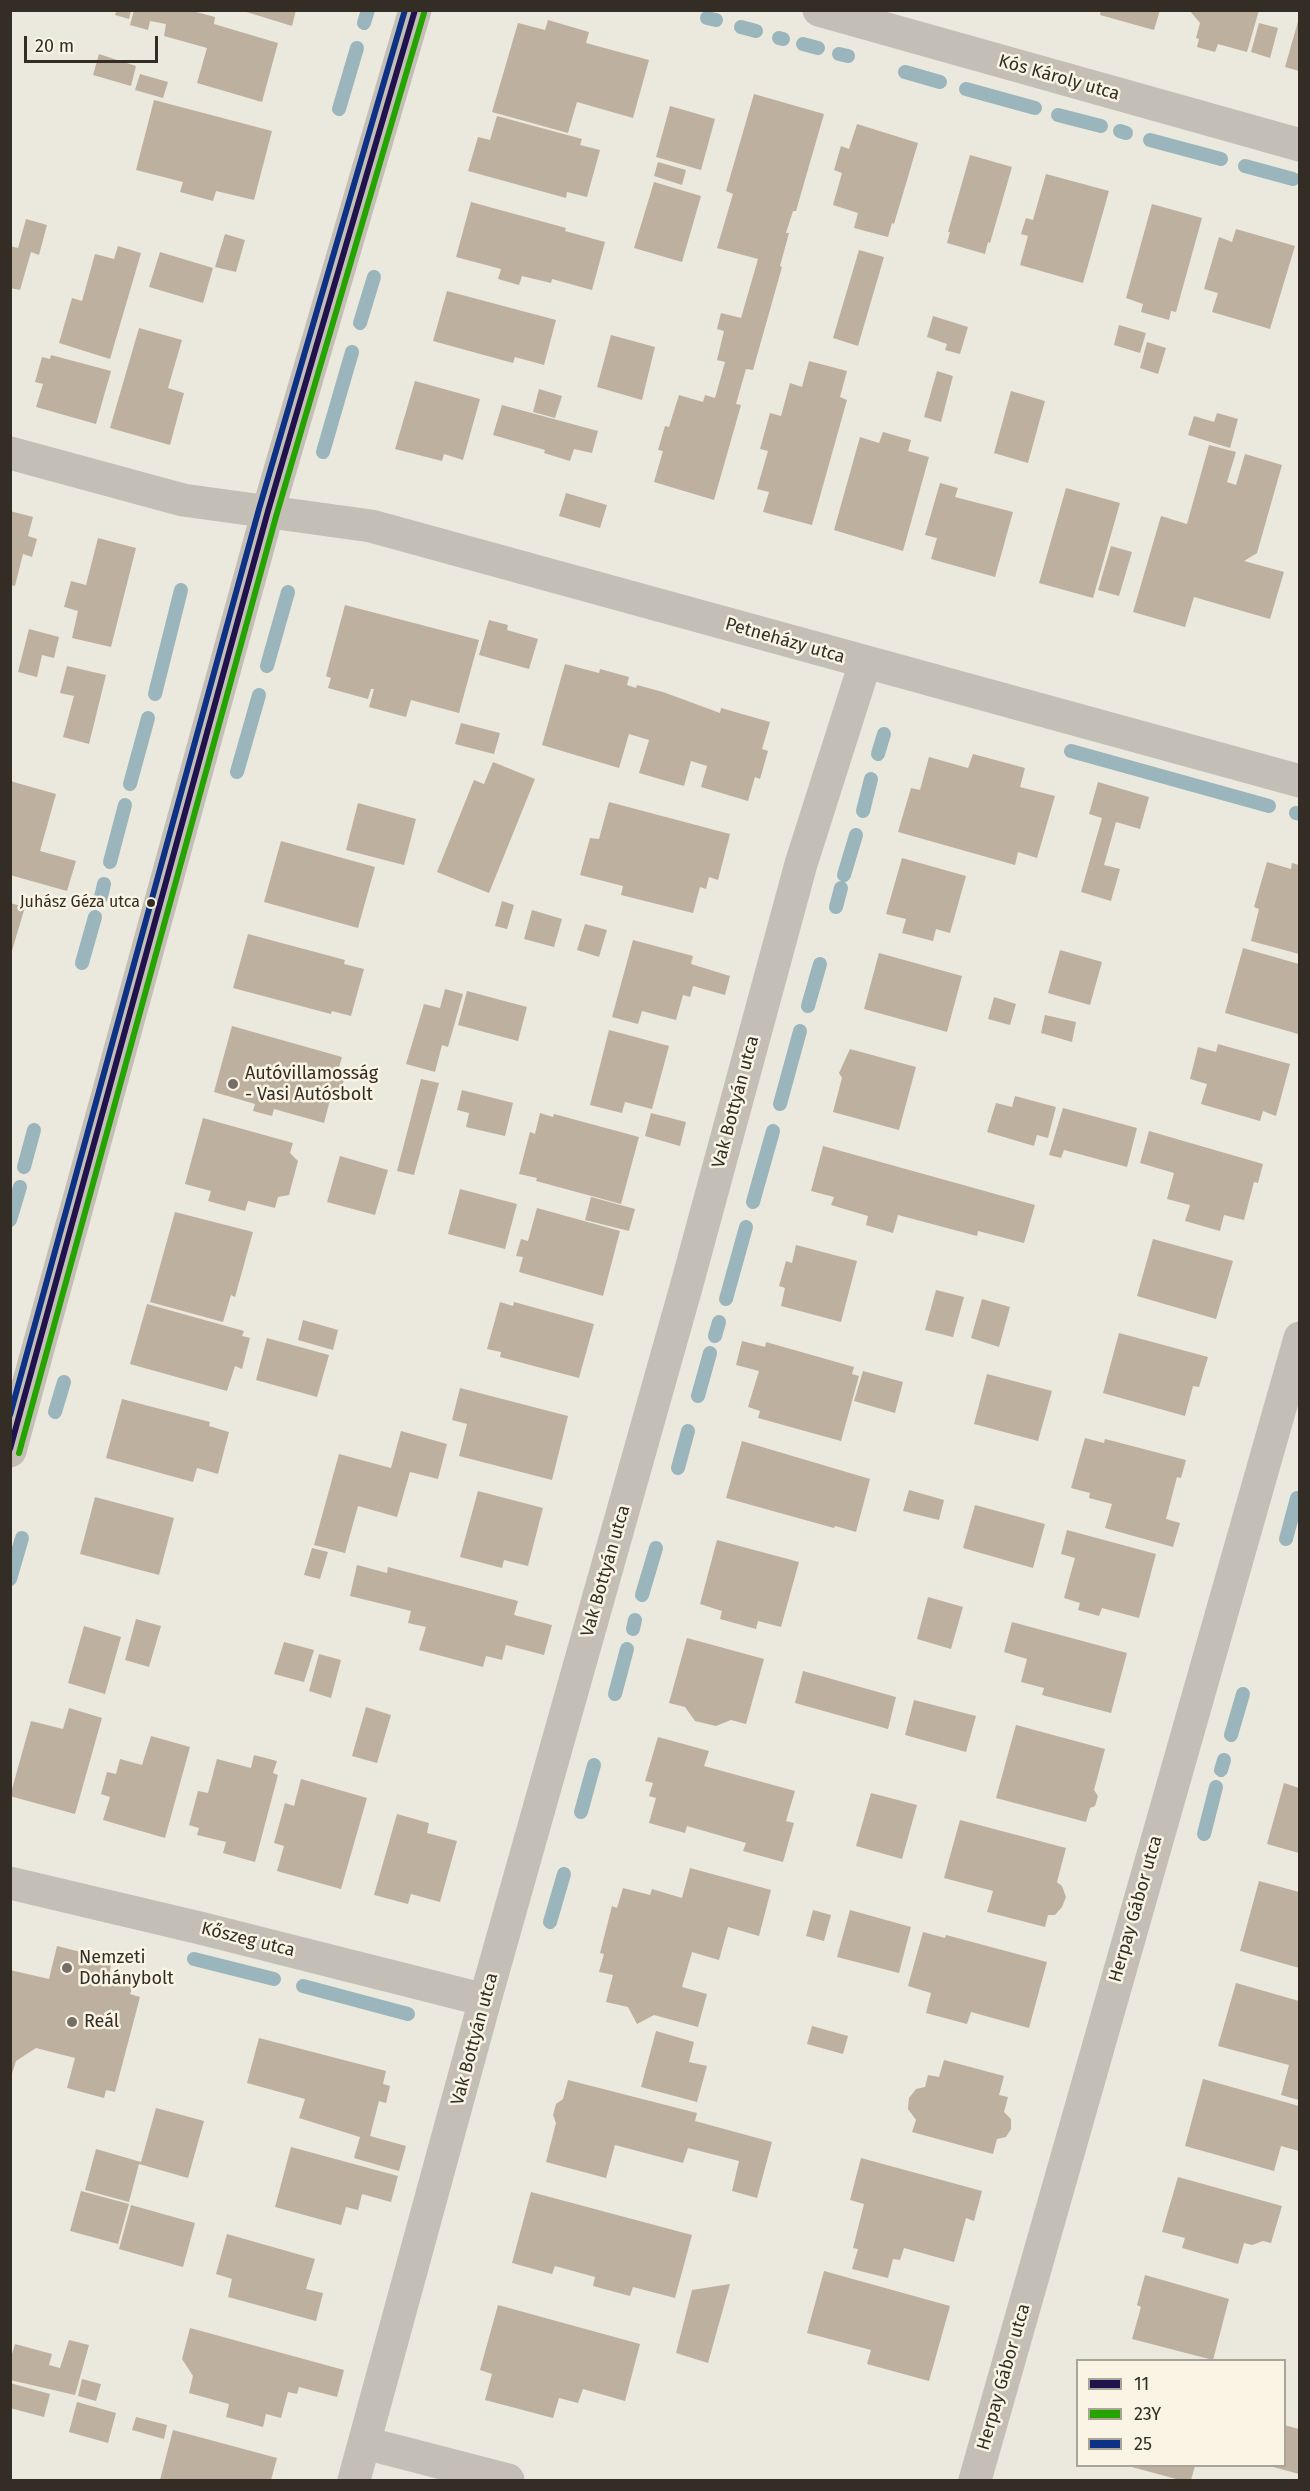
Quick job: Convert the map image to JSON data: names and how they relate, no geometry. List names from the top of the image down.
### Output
{
  "streets": {
    "street": [
      "Kós Károly utca",
      "Petneházy utca",
      "Vak Bottyán utca",
      "Herpay Gábor utca",
      "Kőszeg utca"
    ]
  },
  "crossings": [
    ["Petneházy utca", "Vak Bottyán utca"],
    ["Vak Bottyán utca", "Kőszeg utca"]
  ],
  "places": [
    "Juhász Géza utca",
    "Autóvillamosság - Vasi Autósbolt",
    "Nemzeti Dohánybolt",
    "Reál"
  ],
  "lines": ["transit line 11", "transit line 25", "transit line 23Y"],
  "legend": ["11", "23Y", "25"],
  "scale_bar": "20 m"
}
